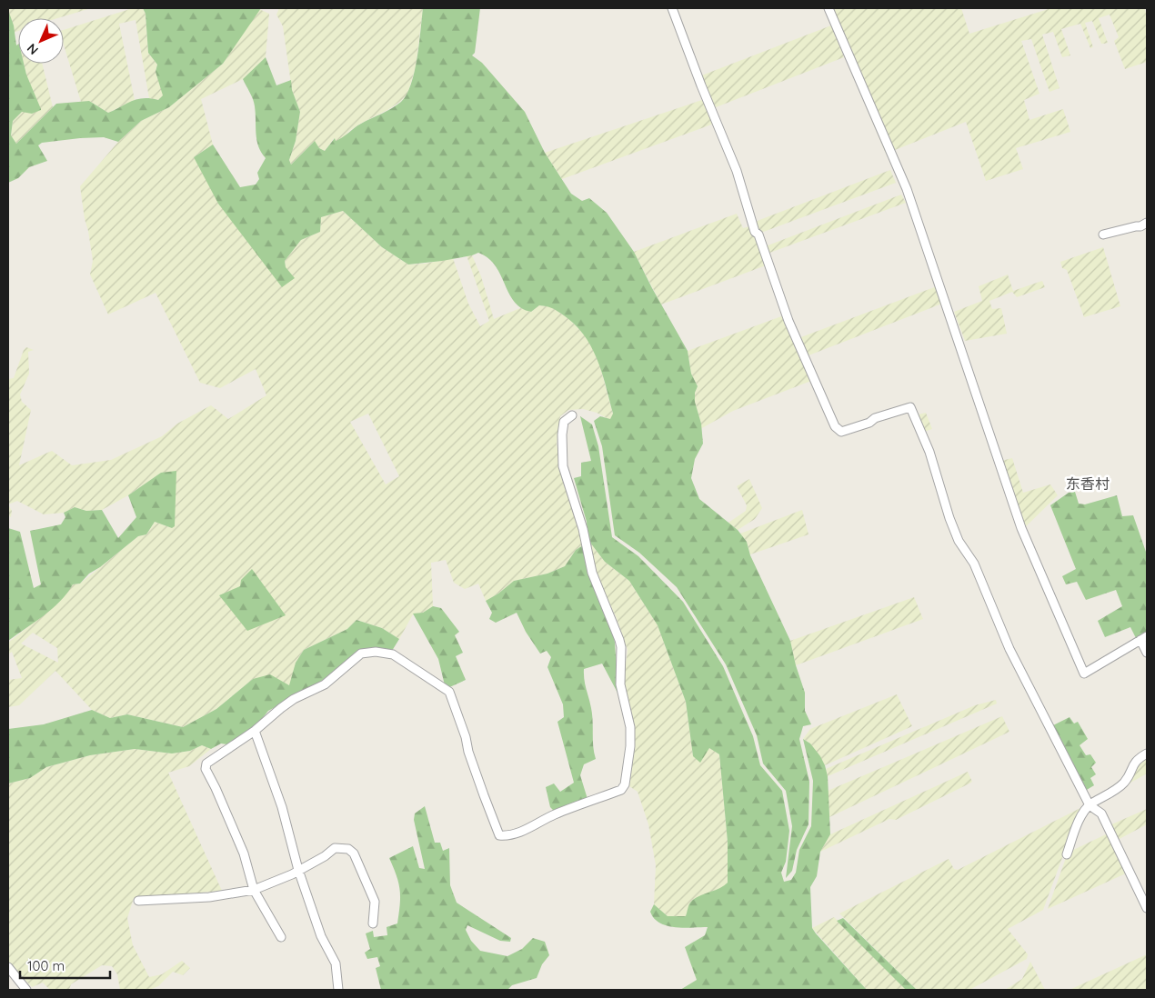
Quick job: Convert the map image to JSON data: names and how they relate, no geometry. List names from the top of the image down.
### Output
{
  "districts": ["东香村"],
  "scale_bar": "100 m",
  "north": "bottom left"
}
